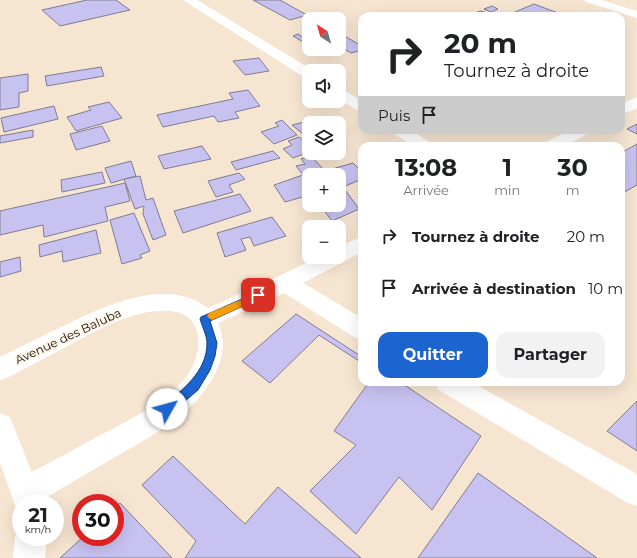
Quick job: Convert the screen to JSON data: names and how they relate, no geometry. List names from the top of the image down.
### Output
{
  "streets": {
    "street": ["Avenue des Baluba"]
  },
  "north": "top left",
  "page": {
    "map_buttons": ["+", "−"],
    "turn": ["20 m", "Tournez à droite"],
    "then": "Puis",
    "eta": [
      "13:08",
      "Arrivée",
      "1",
      "min",
      "30",
      "m"
    ],
    "list": [
      {
        "name": "Tournez à droite",
        "value": "20 m"
      },
      {
        "name": "Arrivée à destination",
        "value": "10 m"
      }
    ],
    "buttons": ["Quitter", "Partager"],
    "speed": "21 km/h",
    "limit": "30"
  }
}
